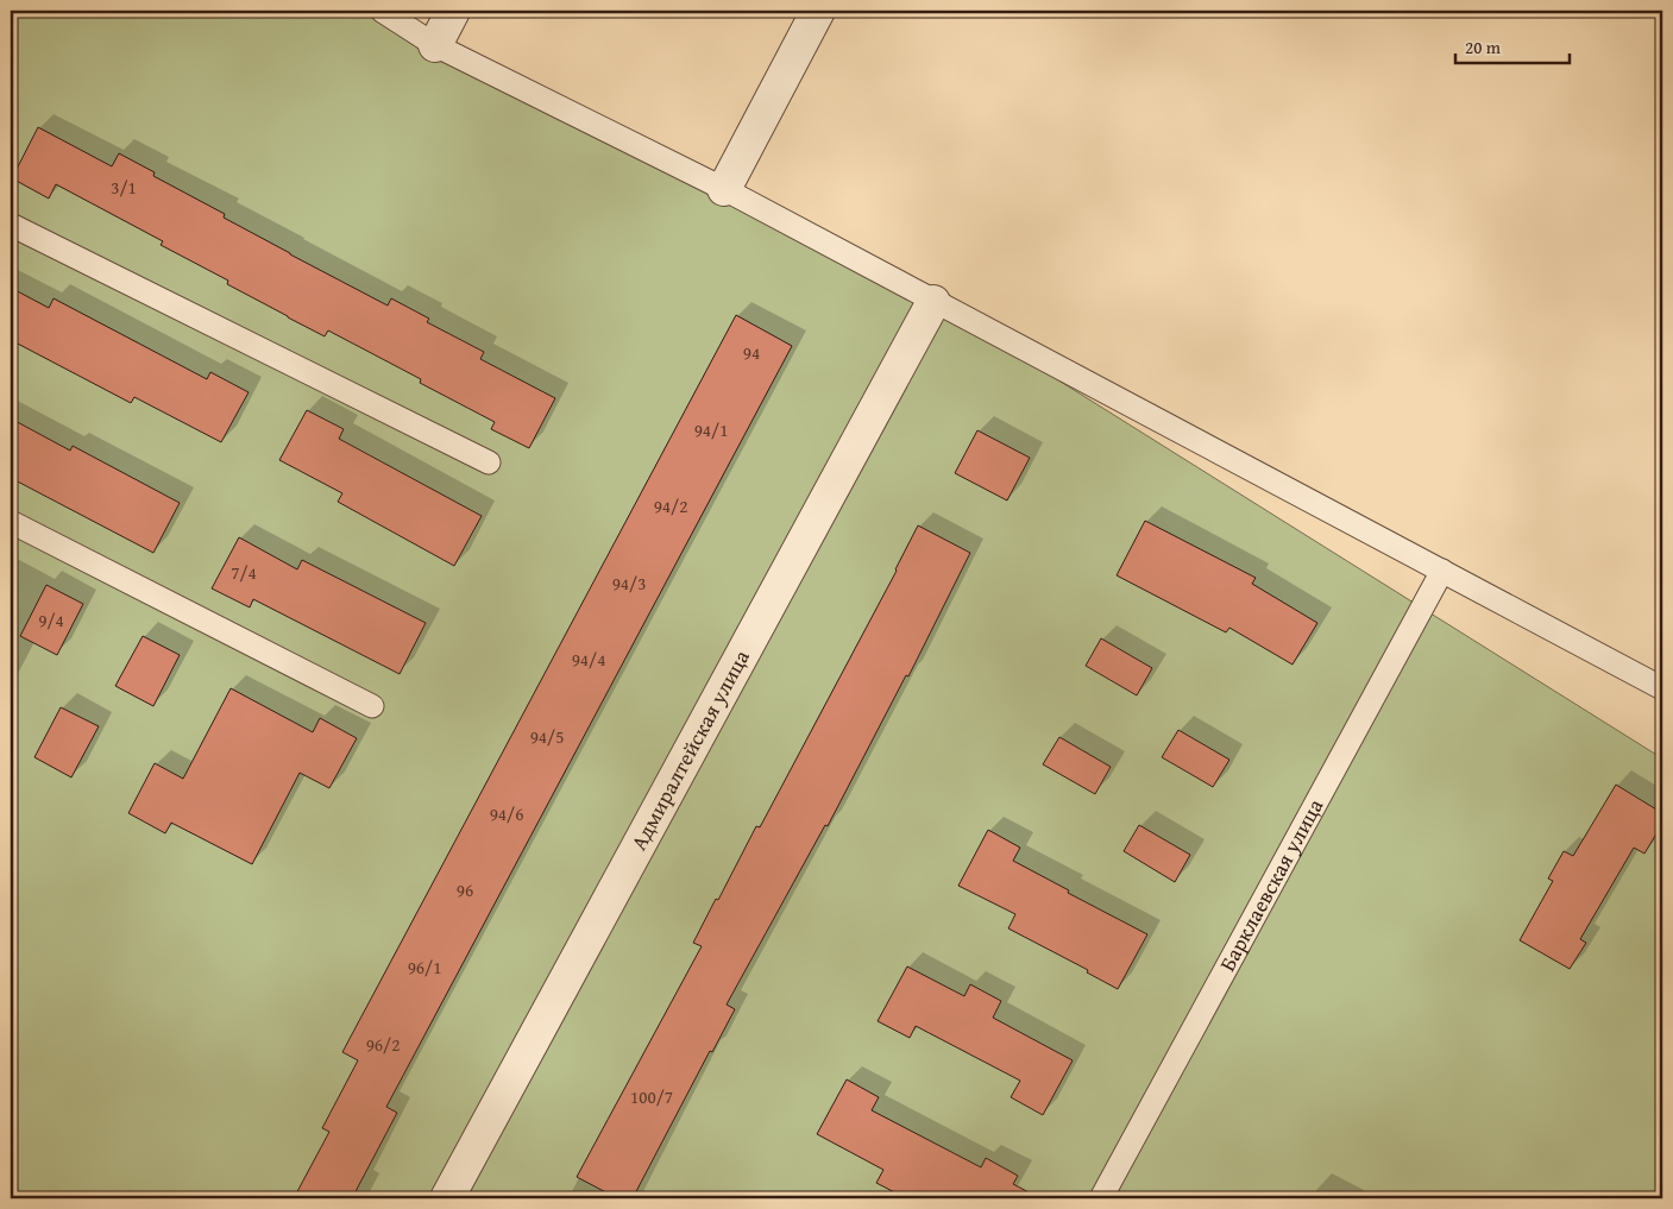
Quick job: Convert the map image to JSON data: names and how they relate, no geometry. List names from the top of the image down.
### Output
{
  "streets": {
    "street": ["Адмиралтейская улица"],
    "lane": ["Барклаевская улица"]
  },
  "house_numbers": [
    "3/1",
    "94",
    "94/1",
    "94/2",
    "7/4",
    "94/3",
    "9/4",
    "94/4",
    "94/5",
    "94/6",
    "96",
    "96/1",
    "96/2",
    "100/7"
  ],
  "scale_bar": "20 m"
}
